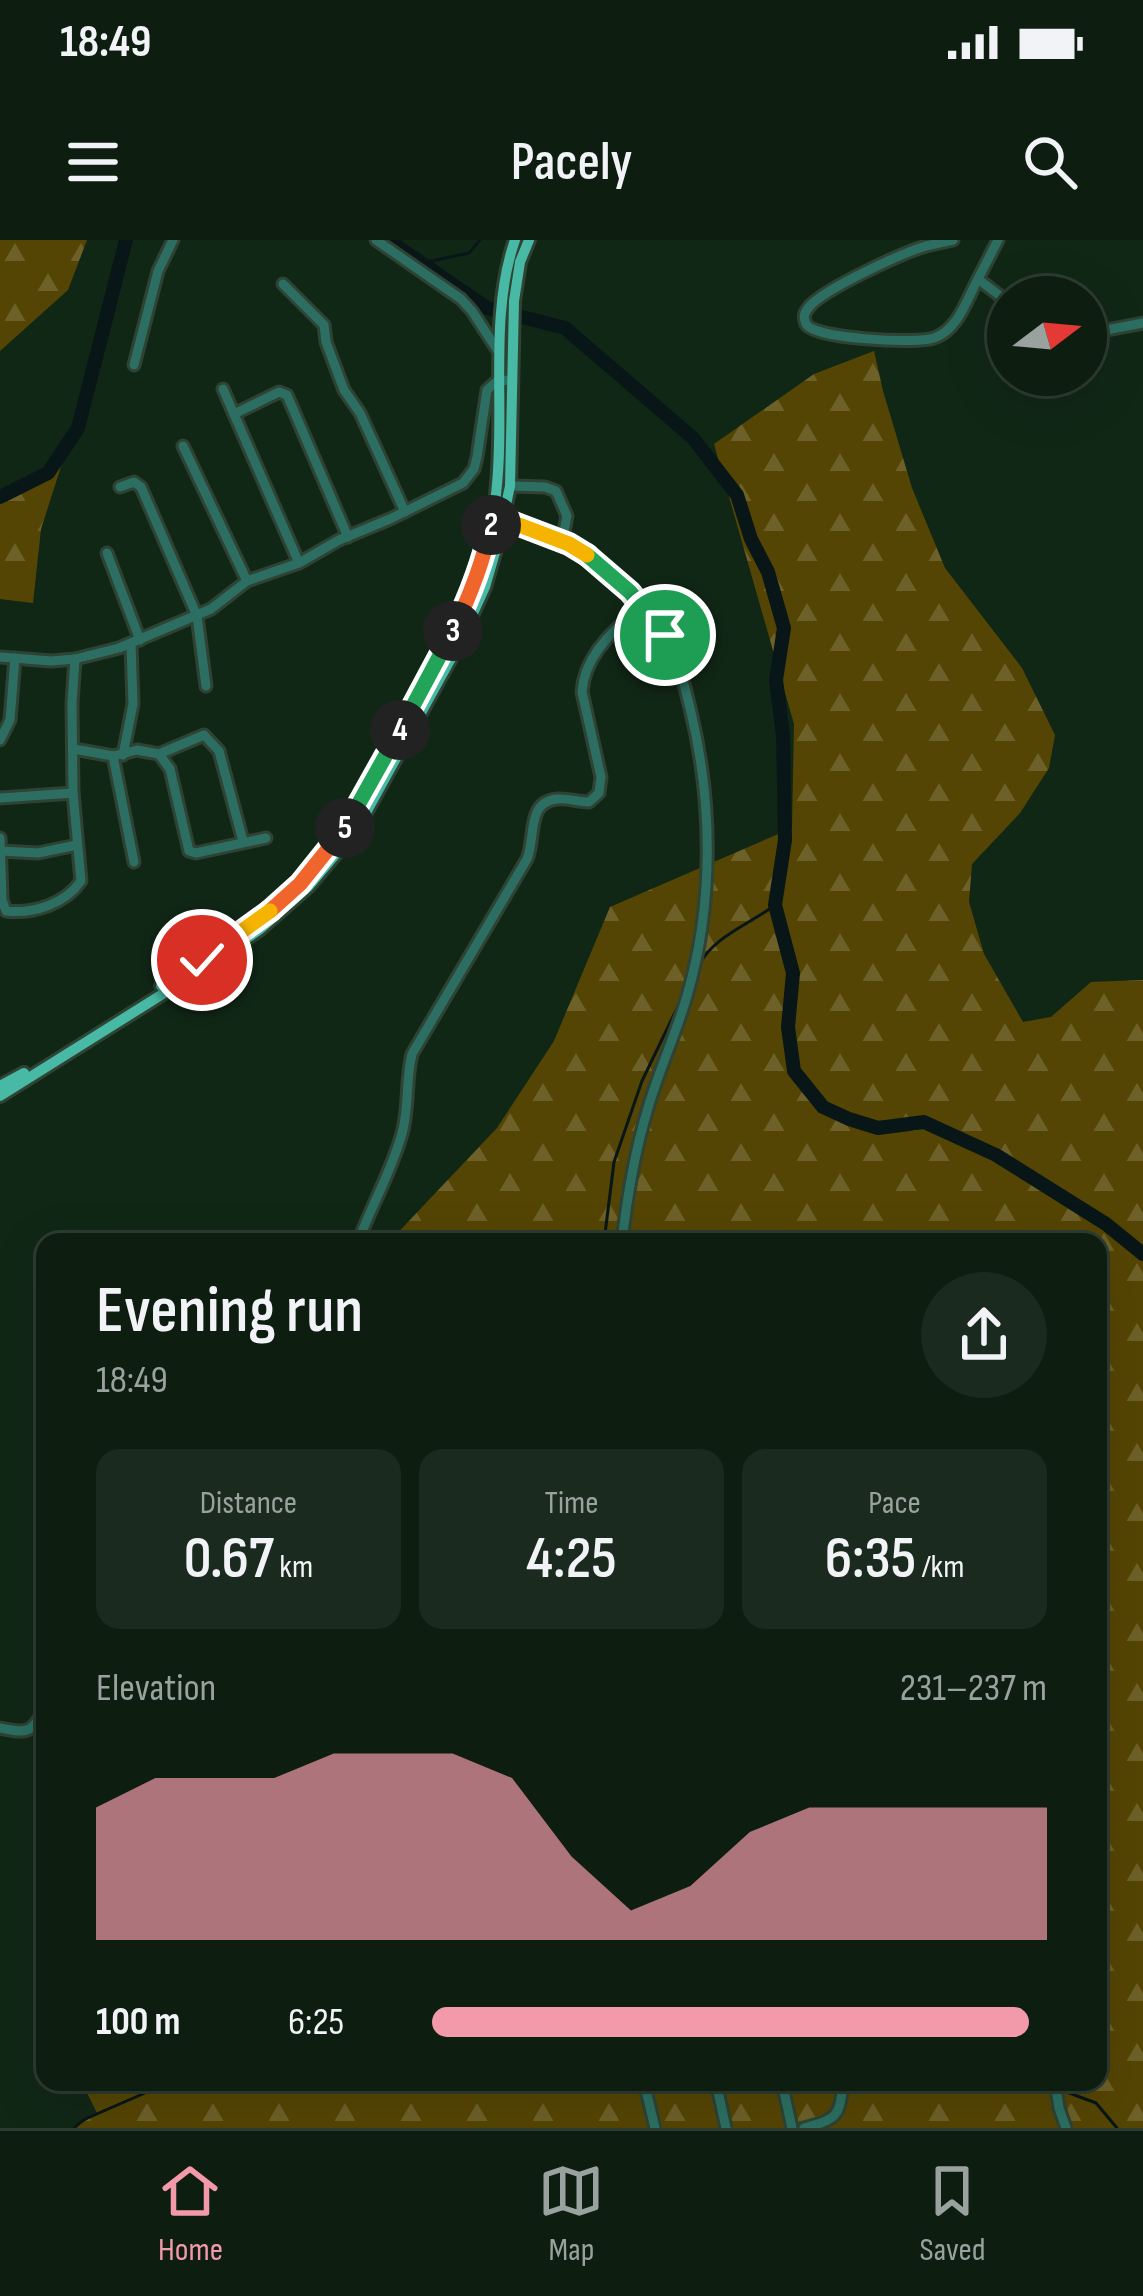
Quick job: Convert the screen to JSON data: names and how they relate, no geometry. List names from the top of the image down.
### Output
{
  "north": "right",
  "page": {
    "status": "18:49",
    "header": "Pacely",
    "pins": [
      "2",
      "3",
      "4",
      "5"
    ],
    "heading": ["Evening run", "18:49"],
    "stats": [
      ["Distance", "0.67 km"],
      ["Time", "4:25"],
      ["Pace", "6:35 /km"]
    ],
    "chart": ["Elevation", "231–237 m"],
    "list": [
      {
        "name": "100 m",
        "note": "6:25"
      }
    ],
    "tabs": ["Home", "Map", "Saved"]
  }
}
